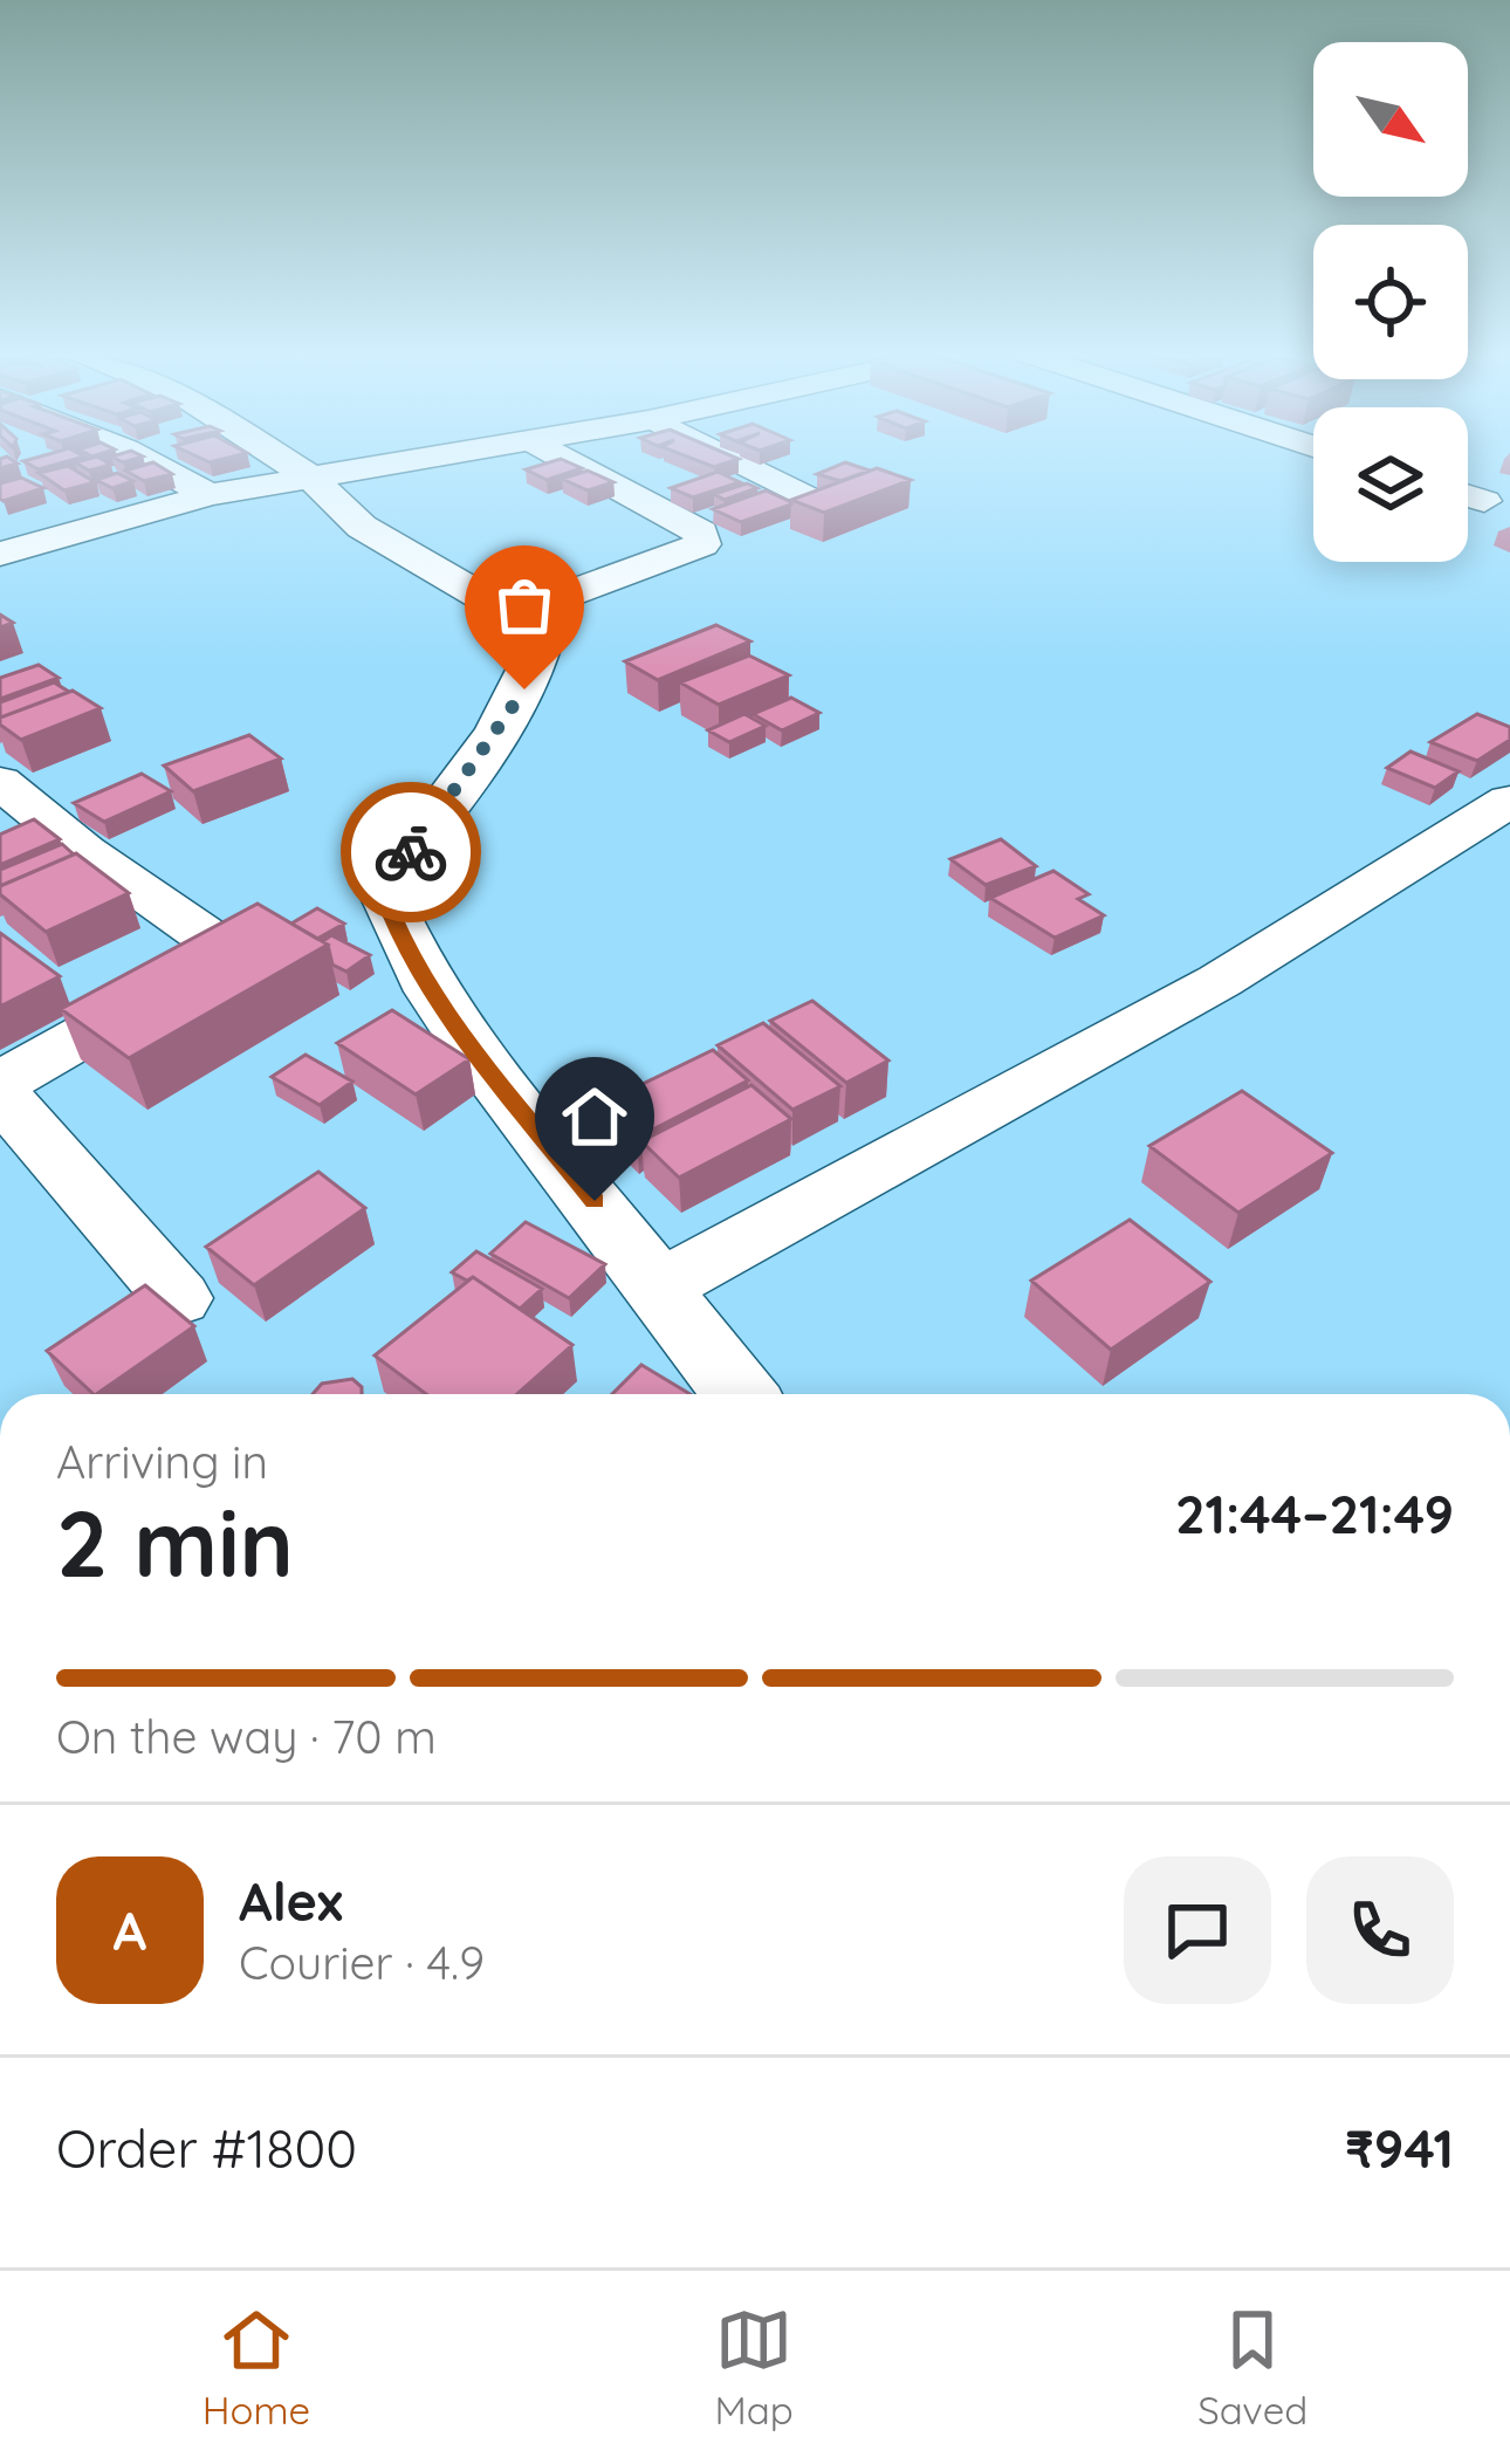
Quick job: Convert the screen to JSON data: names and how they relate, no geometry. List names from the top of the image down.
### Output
{
  "north": "bottom right",
  "page": {
    "heading": ["2 min", "Arriving in", "21:44–21:49"],
    "panel": [
      "Alex",
      "Courier · 4.9",
      "Order #1800",
      "₹941"
    ],
    "bar": "On the way · 70 m",
    "round": "A",
    "tabs": ["Home", "Map", "Saved"]
  }
}
